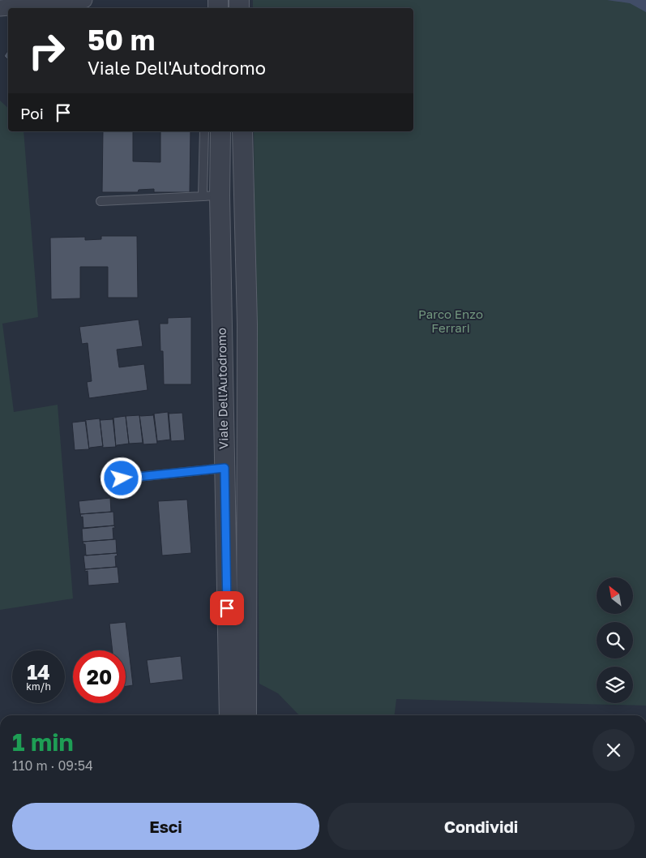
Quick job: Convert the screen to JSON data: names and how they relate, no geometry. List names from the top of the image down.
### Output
{
  "streets": {
    "street": ["Viale Dell'Autodromo"]
  },
  "parks": ["Parco Enzo Ferrari"],
  "north": "top left",
  "page": {
    "turn": ["50 m", "Viale Dell'Autodromo"],
    "then": "Poi",
    "speed": "14 km/h",
    "limit": "20",
    "heading": ["1 min", "110 m · 09:54"],
    "buttons": ["Esci", "Condividi"]
  }
}
